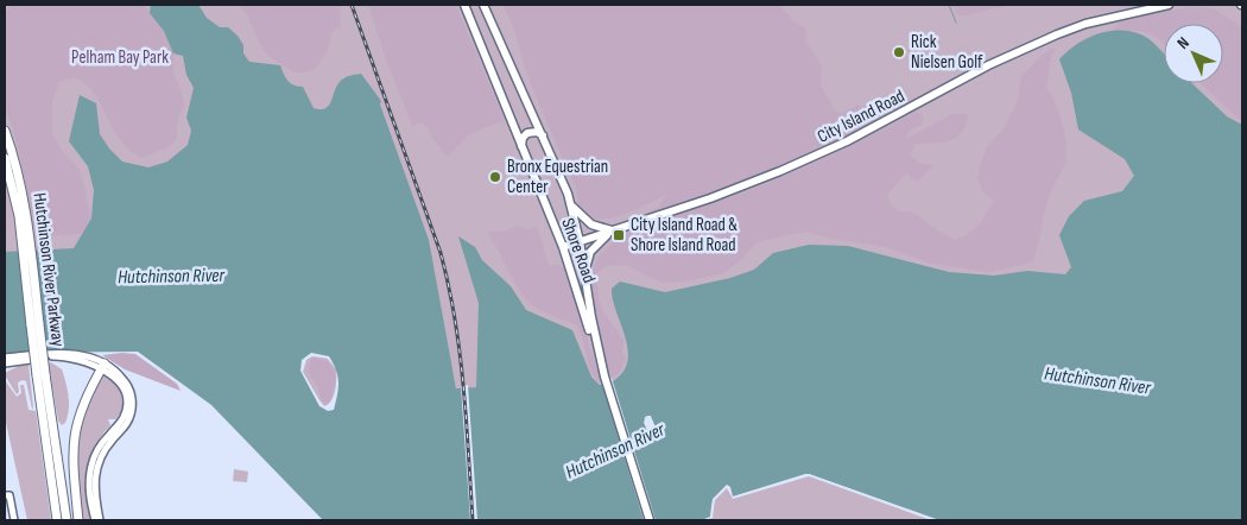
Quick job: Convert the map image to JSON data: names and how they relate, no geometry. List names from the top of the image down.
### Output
{
  "streets": {
    "highway": ["Hutchinson River Parkway"],
    "main road": ["City Island Road", "Shore Road"]
  },
  "crossings": [
    ["City Island Road", "Shore Road"]
  ],
  "water": ["Hutchinson River"],
  "parks": ["Pelham Bay Park"],
  "places": {
    "other": ["Rick Nielsen Golf", "Bronx Equestrian Center"],
    "transit": ["City Island Road & Shore Island Road"]
  },
  "north": "top left"
}
